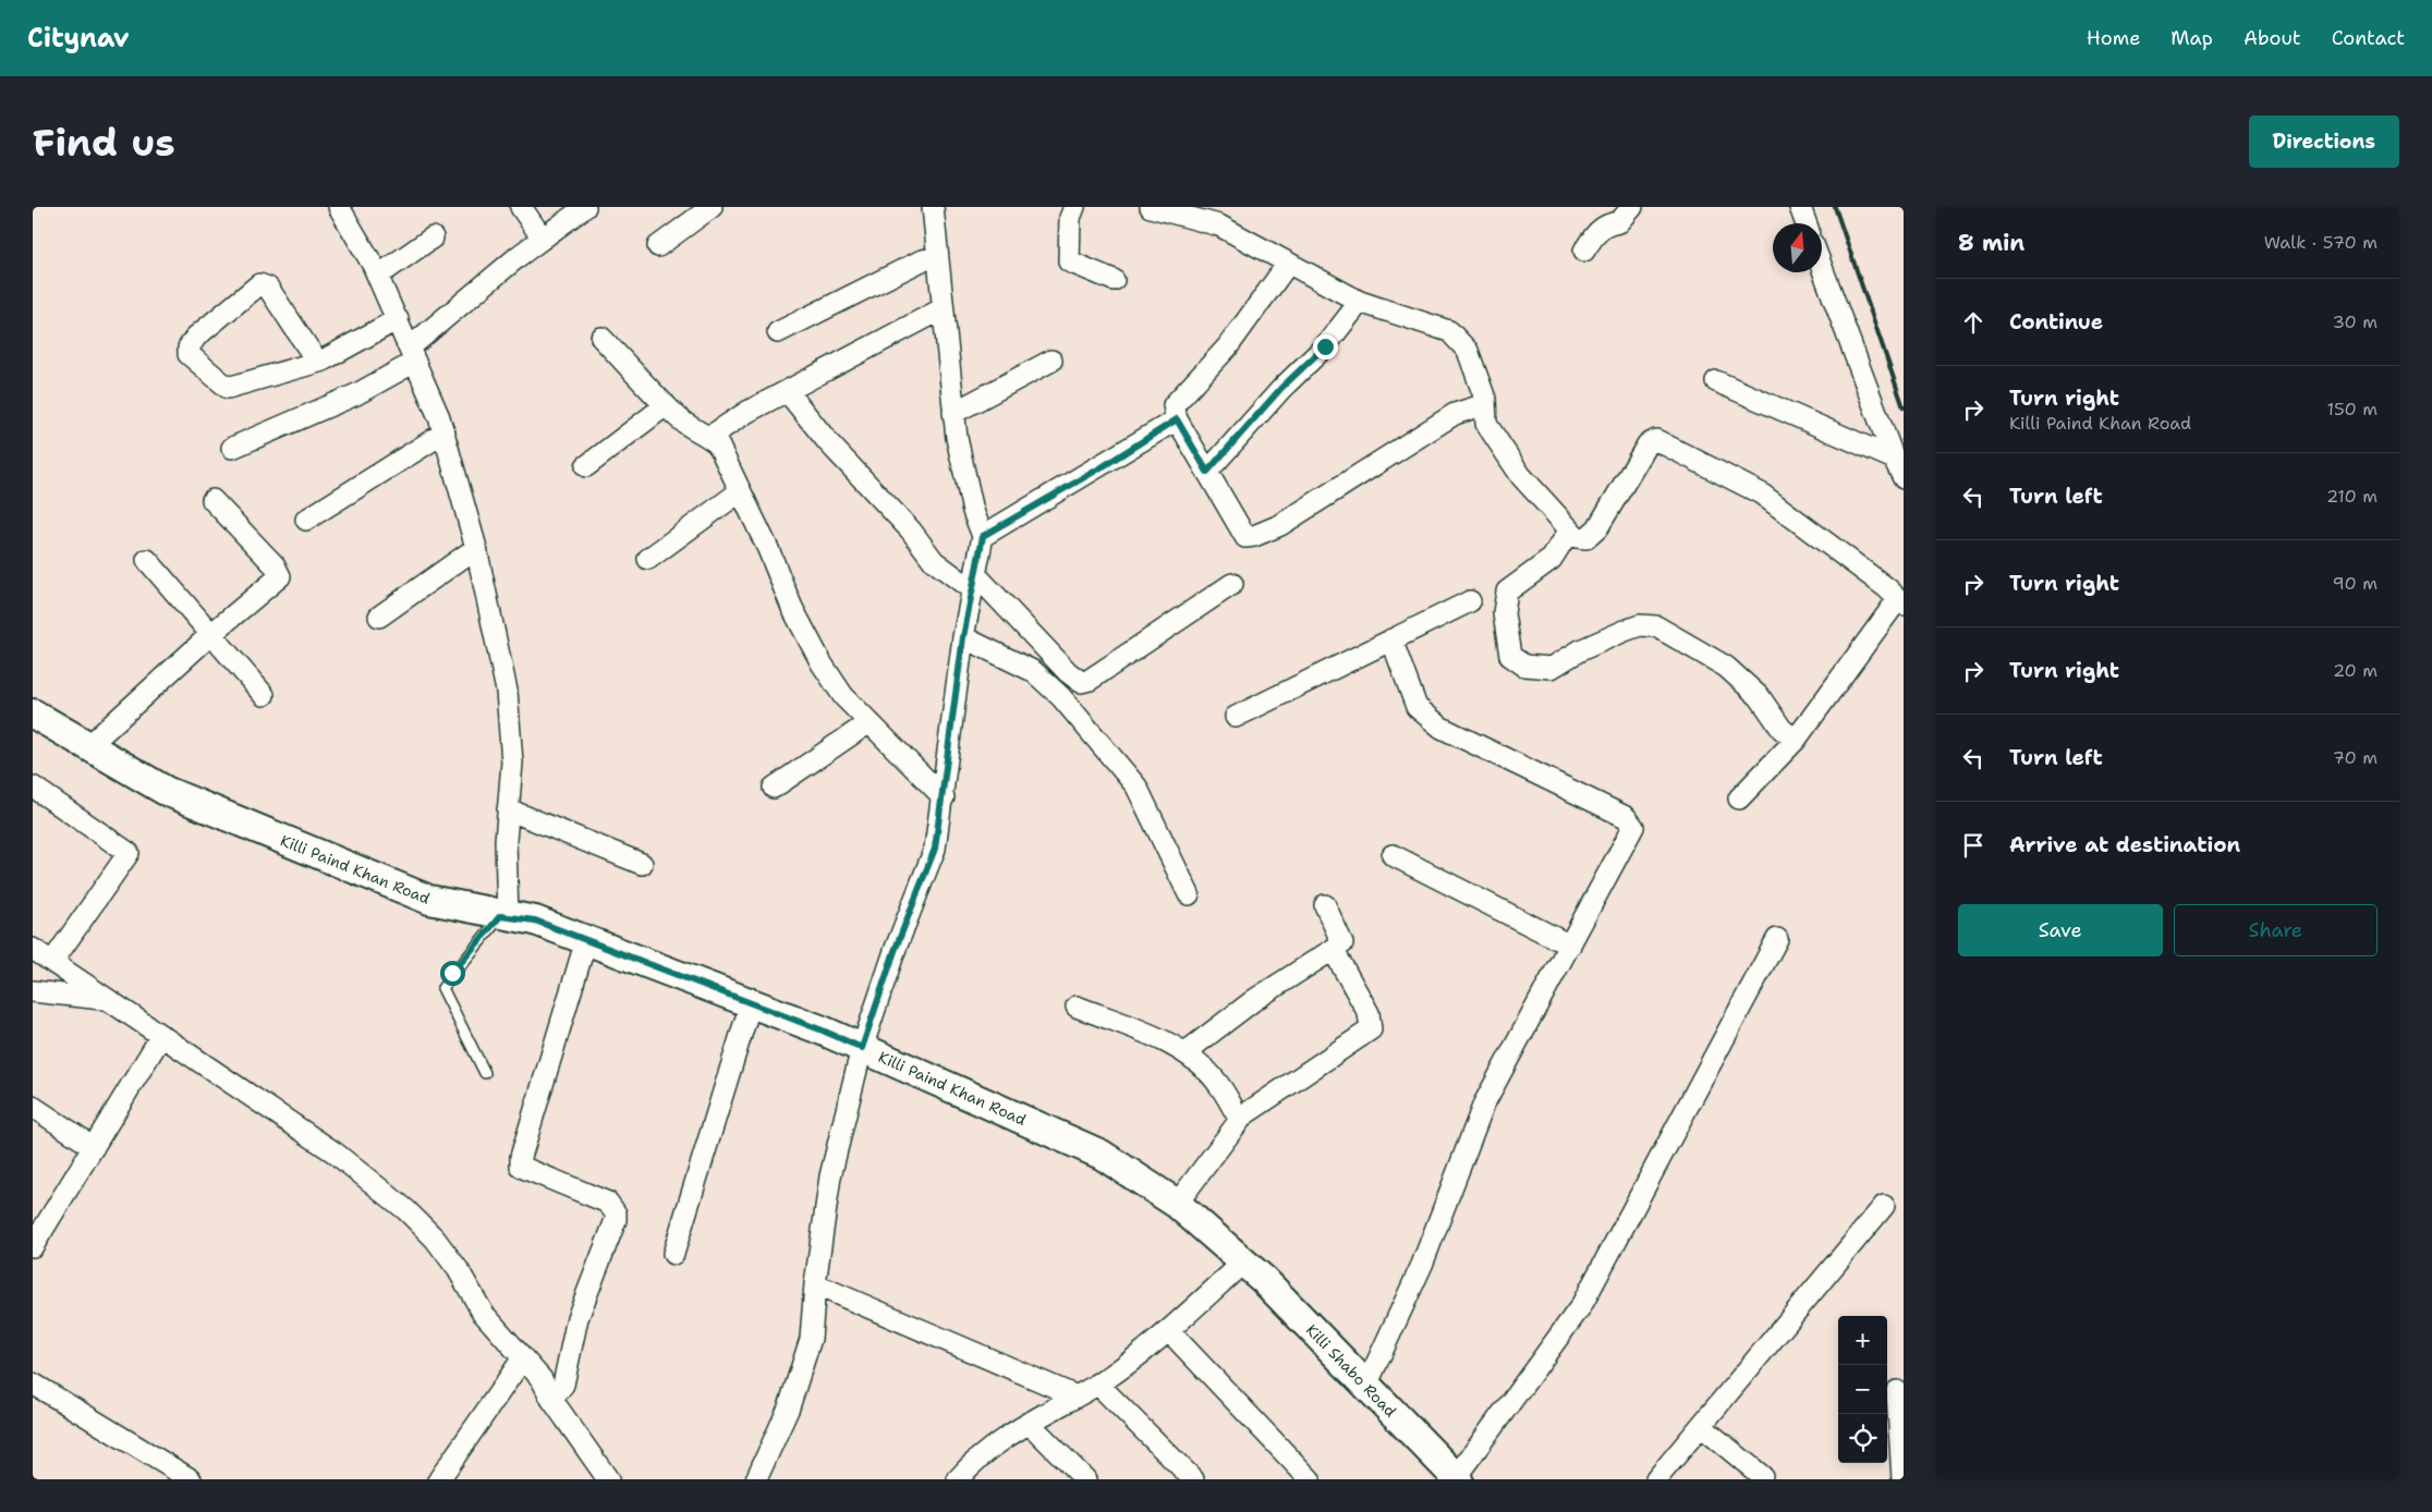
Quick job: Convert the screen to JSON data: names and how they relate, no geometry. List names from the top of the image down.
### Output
{
  "streets": {
    "street": ["Killi Paind Khan Road", "Killi Shabo Road"]
  },
  "crossings": [
    ["Killi Paind Khan Road", "Killi Shabo Road"]
  ],
  "north": "top",
  "page": {
    "header": "Citynav",
    "nav": [
      "Home",
      "Map",
      "About",
      "Contact"
    ],
    "buttons": [
      "Directions",
      ["Save", "Share"]
    ],
    "title": "Find us",
    "heading": ["8 min", "Walk · 570 m"],
    "list": [
      ["Continue", "30 m"],
      ["Turn right", "Killi Paind Khan Road", "150 m"],
      ["Turn left", "210 m"],
      ["Turn right", "90 m"],
      ["Turn right", "20 m"],
      ["Turn left", "70 m"],
      "Arrive at destination"
    ],
    "map_buttons": ["+", "−"]
  }
}
